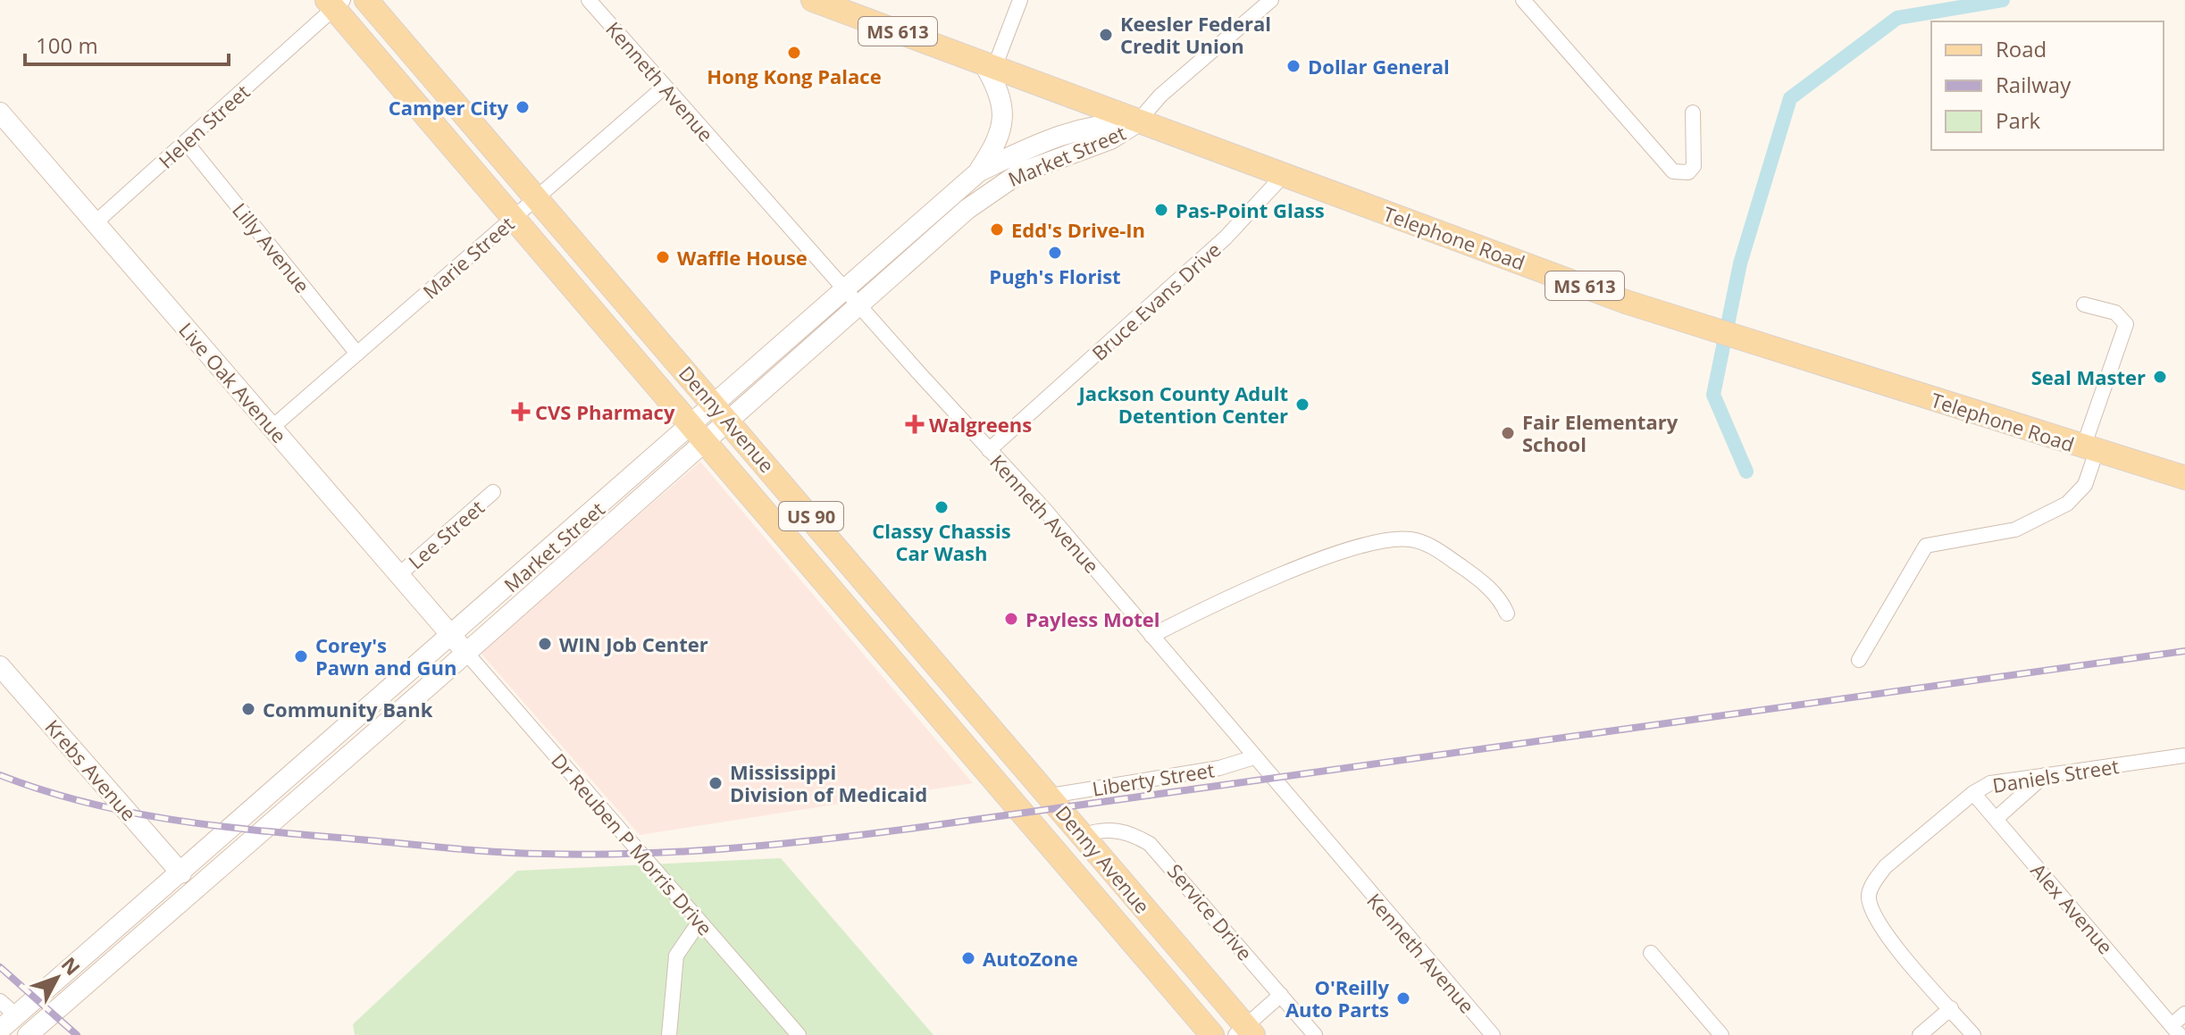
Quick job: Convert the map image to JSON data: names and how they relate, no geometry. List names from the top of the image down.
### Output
{
  "streets": {
    "main road": [
      "MS 613",
      "Market Street",
      "Telephone Road",
      "Live Oak Avenue",
      "Denny Avenue",
      "US 90",
      "Krebs Avenue"
    ],
    "street": [
      "Kenneth Avenue",
      "Helen Street",
      "Lilly Avenue",
      "Marie Street",
      "Bruce Evans Drive",
      "Lee Street",
      "Daniels Street",
      "Liberty Street",
      "Dr Reuben P Morris Drive",
      "Alex Avenue",
      "Service Drive"
    ]
  },
  "crossings": [
    ["Kenneth Avenue", "Market Street"],
    ["Kenneth Avenue", "Marie Street"],
    ["Kenneth Avenue", "Bruce Evans Drive"],
    ["Kenneth Avenue", "Liberty Street"],
    ["Helen Street", "Lilly Avenue"],
    ["Helen Street", "Live Oak Avenue"],
    ["Helen Street", "Denny Avenue"],
    ["Market Street", "Telephone Road"],
    ["Market Street", "Live Oak Avenue"],
    ["Market Street", "Denny Avenue"],
    ["Market Street", "Krebs Avenue"],
    ["Market Street", "Dr Reuben P Morris Drive"],
    ["Telephone Road", "Bruce Evans Drive"],
    ["Lilly Avenue", "Marie Street"],
    ["Marie Street", "Live Oak Avenue"],
    ["Marie Street", "Denny Avenue"],
    ["Live Oak Avenue", "Lee Street"],
    ["Live Oak Avenue", "Dr Reuben P Morris Drive"],
    ["Denny Avenue", "Liberty Street"],
    ["Denny Avenue", "Service Drive"],
    ["Daniels Street", "Alex Avenue"]
  ],
  "places": {
    "other": [
      "Keesler Federal Credit Union",
      "Hong Kong Palace",
      "Dollar General",
      "Camper City",
      "Pas-Point Glass",
      "Edd's Drive-In",
      "Pugh's Florist",
      "Waffle House",
      "Seal Master",
      "Jackson County Adult Detention Center",
      "Fair Elementary School",
      "Classy Chassis Car Wash",
      "Payless Motel",
      "WIN Job Center",
      "Corey's Pawn and Gun",
      "Community Bank",
      "Mississippi Division of Medicaid",
      "AutoZone",
      "O'Reilly Auto Parts"
    ],
    "health": ["CVS Pharmacy", "Walgreens"]
  },
  "legend": ["Road", "Railway", "Park"],
  "scale_bar": "100 m",
  "north": "top right"
}
